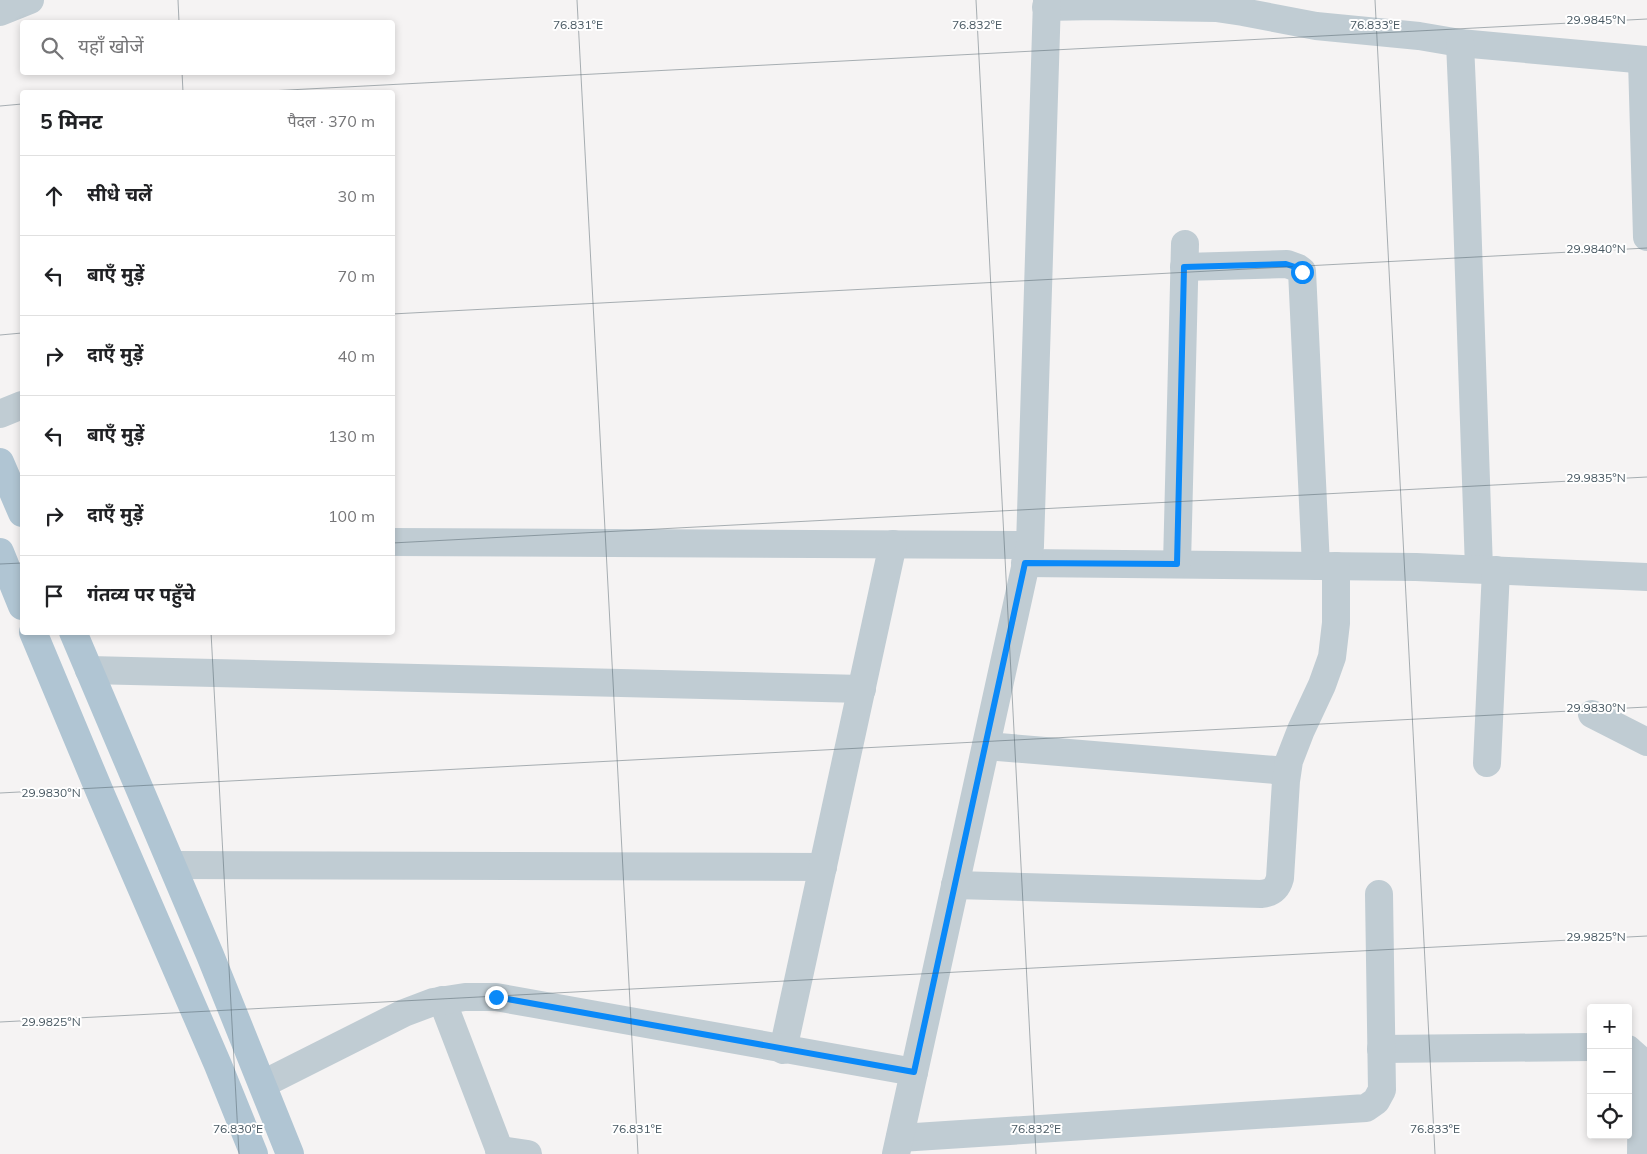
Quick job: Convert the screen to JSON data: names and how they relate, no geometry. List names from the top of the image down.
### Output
{
  "page": {
    "search": "यहाँ खोजें",
    "heading": ["5 मिनट", "पैदल · 370 m"],
    "list": [
      ["सीधे चलें", "30 m"],
      ["बाएँ मुड़ें", "70 m"],
      ["दाएँ मुड़ें", "40 m"],
      ["बाएँ मुड़ें", "130 m"],
      ["दाएँ मुड़ें", "100 m"],
      "गंतव्य पर पहुँचे"
    ],
    "map_buttons": ["+", "−"]
  },
  "coordinates": [
    "29.9845°N",
    "76.831°E",
    "76.832°E",
    "76.833°E",
    "29.9840°N",
    "29.9835°N",
    "29.9830°N",
    "29.9825°N",
    "76.830°E"
  ]
}
